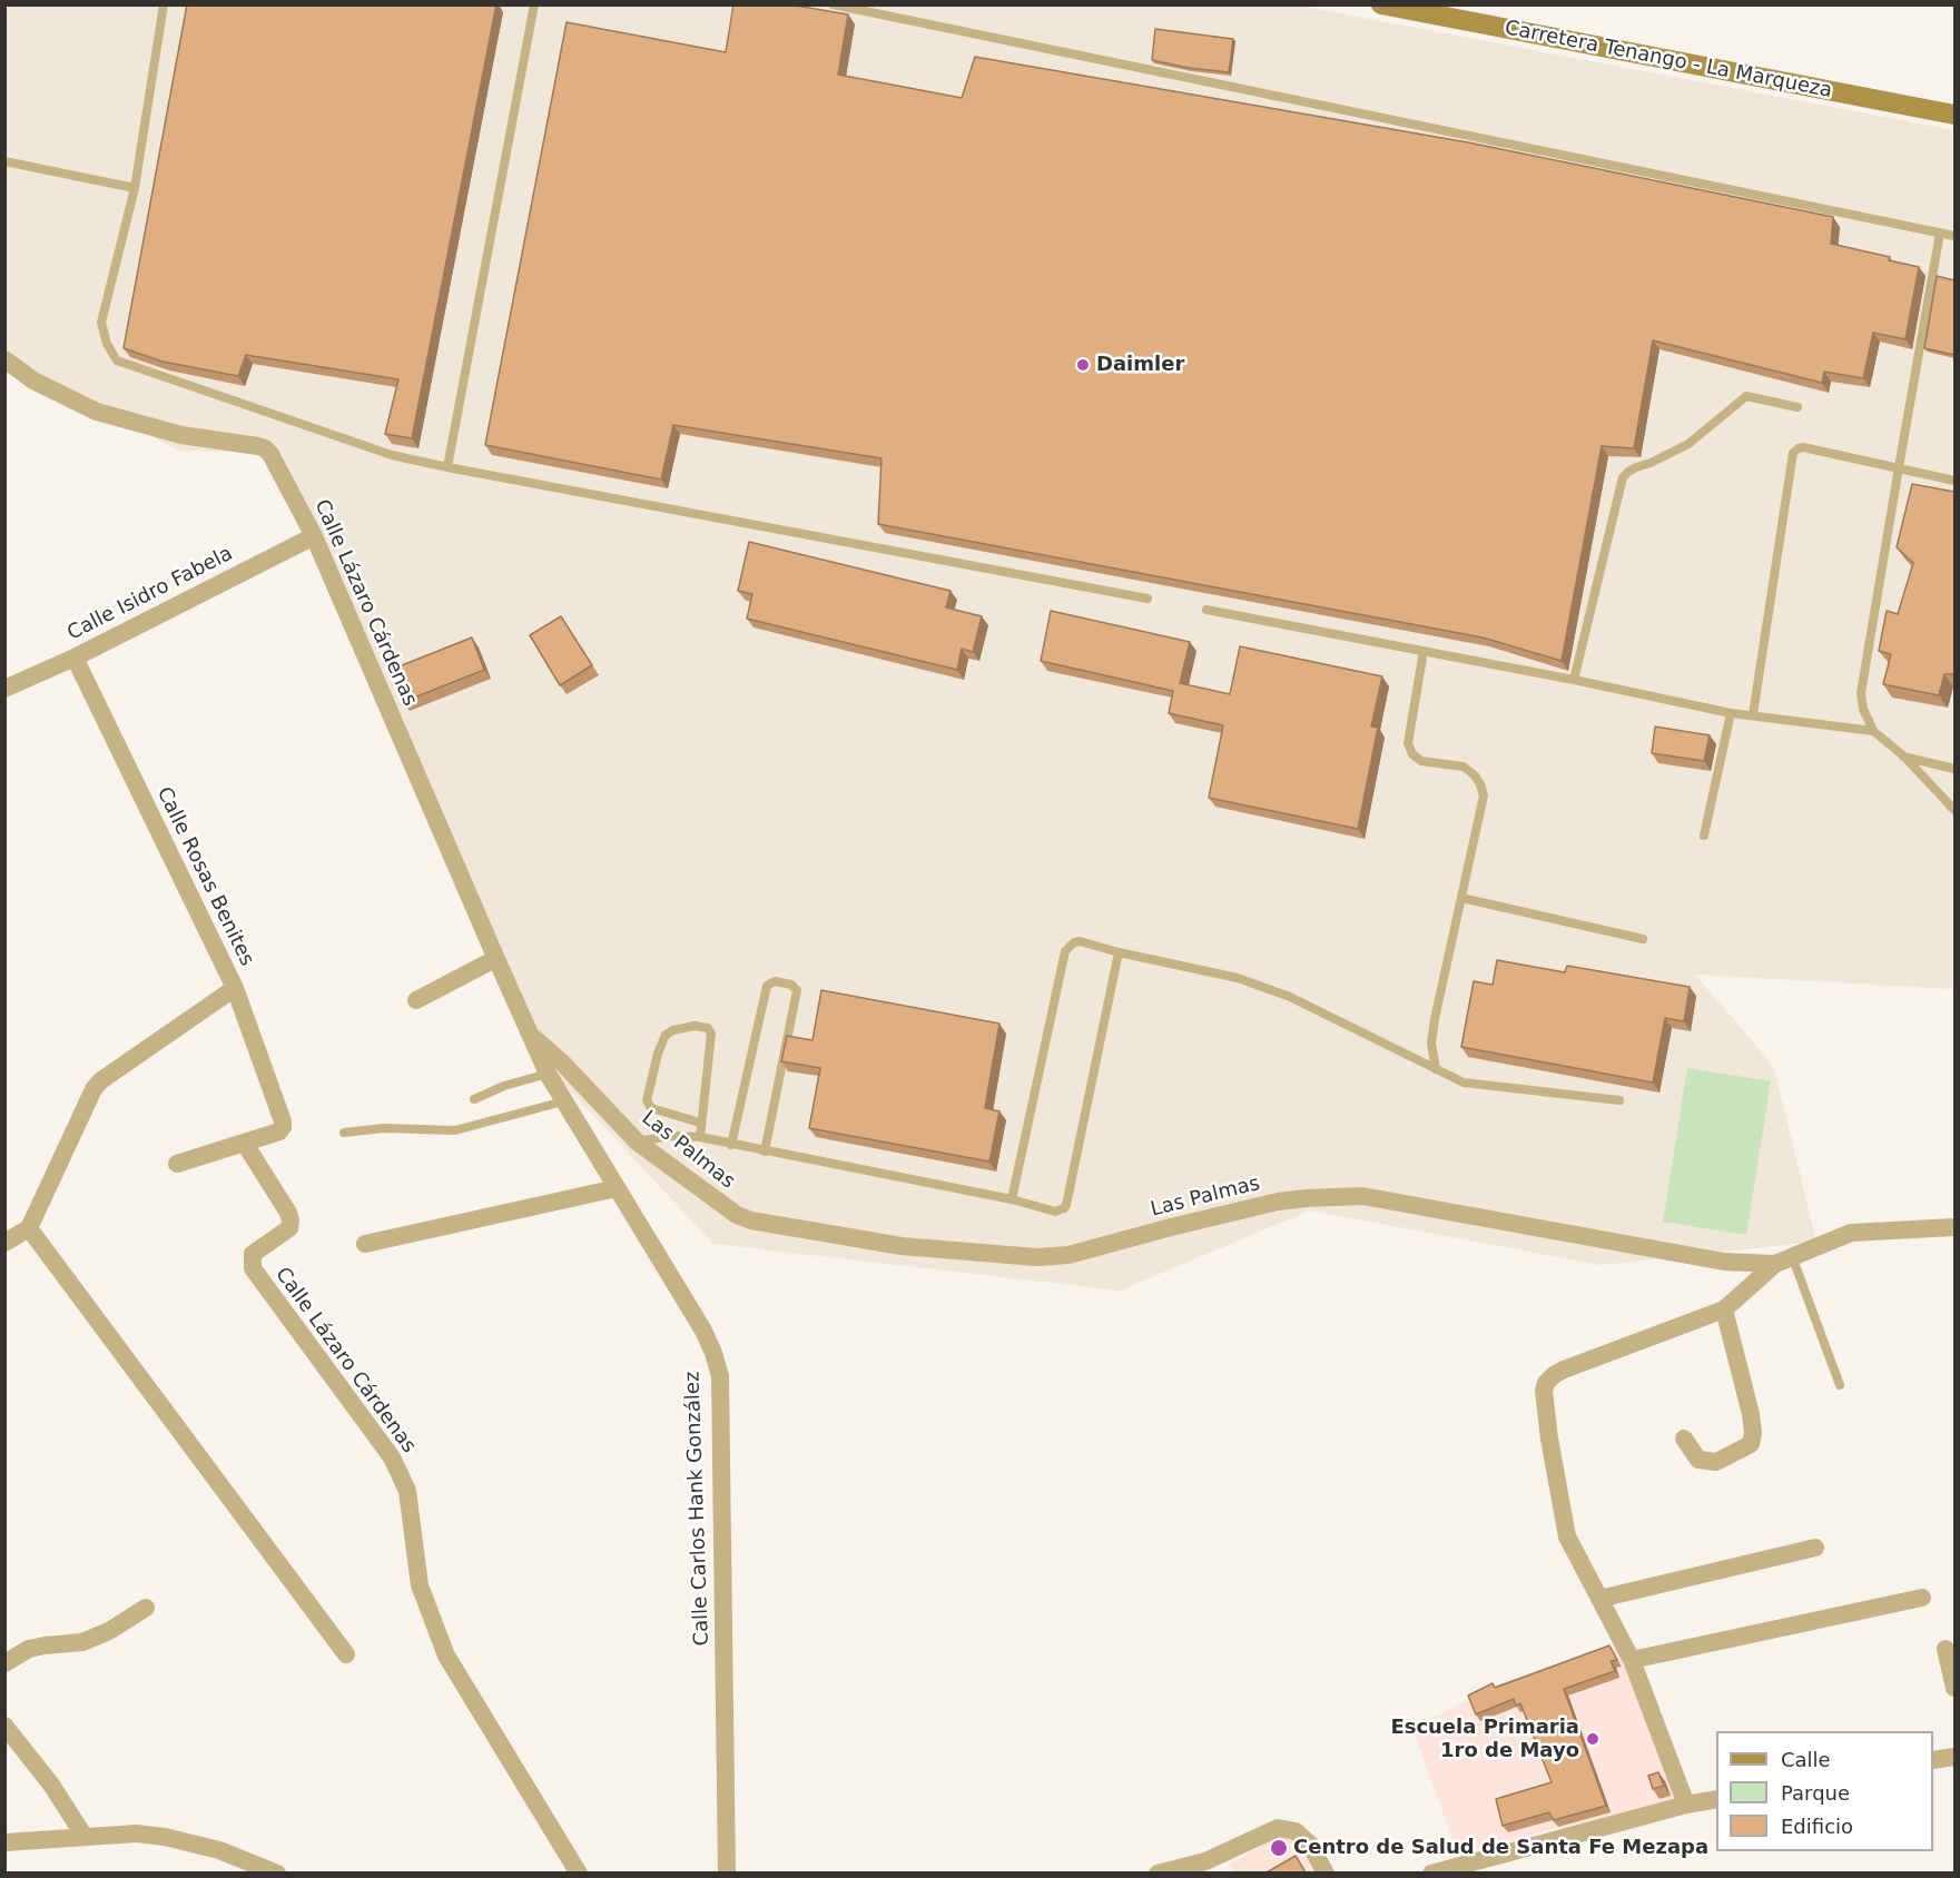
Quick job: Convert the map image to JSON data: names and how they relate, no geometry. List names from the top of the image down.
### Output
{
  "streets": {
    "main road": ["Carretera Tenango - La Marqueza"],
    "street": [
      "Calle Isidro Fabela",
      "Calle Lázaro Cárdenas",
      "Calle Rosas Benites",
      "Las Palmas",
      "Calle Carlos Hank González"
    ]
  },
  "crossings": [
    ["Calle Isidro Fabela", "Calle Lázaro Cárdenas"],
    ["Calle Isidro Fabela", "Calle Rosas Benites"],
    ["Calle Lázaro Cárdenas", "Calle Rosas Benites"],
    ["Calle Lázaro Cárdenas", "Las Palmas"],
    ["Calle Lázaro Cárdenas", "Calle Carlos Hank González"],
    ["Las Palmas", "Calle Carlos Hank González"]
  ],
  "places": ["Daimler", "Escuela Primaria 1ro de Mayo", "Centro de Salud de Santa Fe Mezapa"],
  "legend": ["Calle", "Parque", "Edificio"]
}
